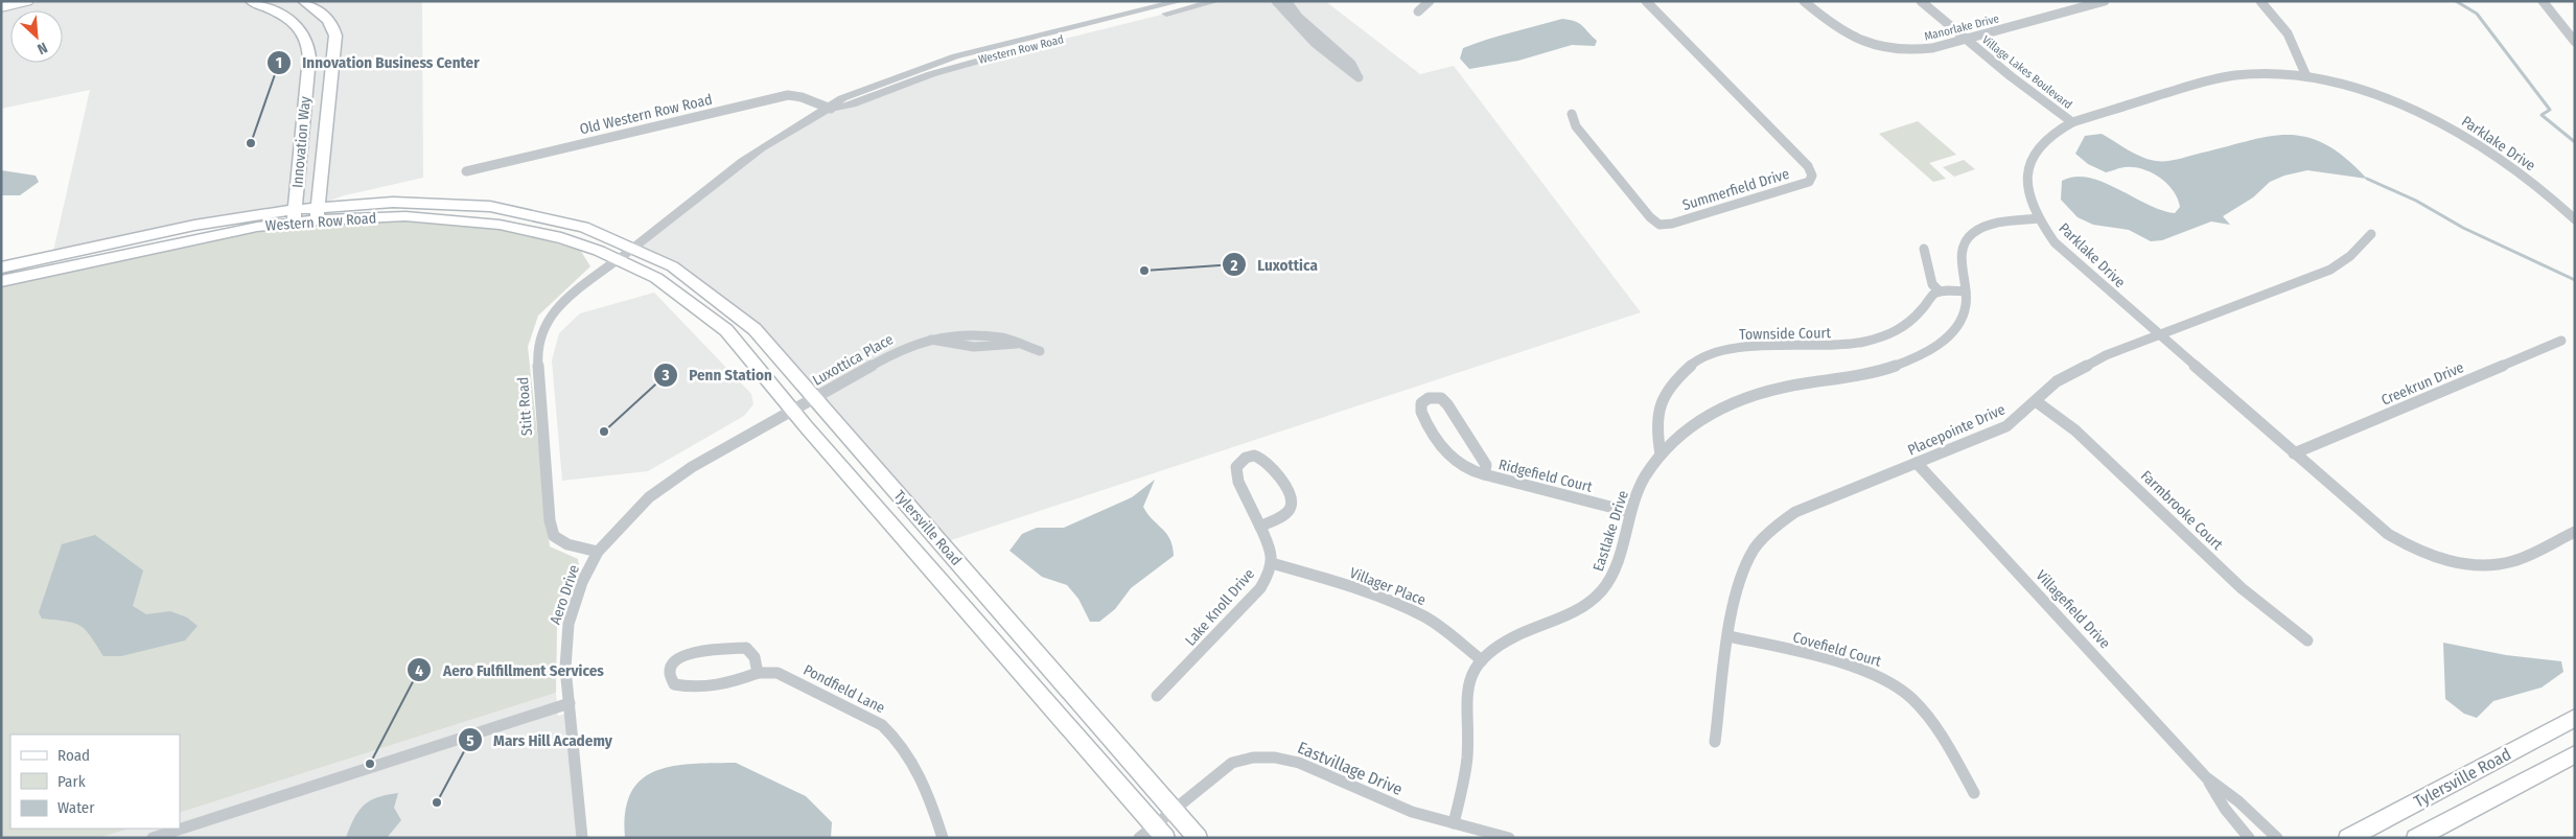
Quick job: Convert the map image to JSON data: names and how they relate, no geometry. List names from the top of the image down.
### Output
{
  "streets": {
    "main road": ["Western Row Road", "Innovation Way", "Tylersville Road"],
    "street": [
      "Manorlake Drive",
      "Village Lakes Boulevard",
      "Old Western Row Road",
      "Parklake Drive",
      "Summerfield Drive",
      "Townside Court",
      "Luxottica Place",
      "Creekrun Drive",
      "Stitt Road",
      "Placepointe Drive",
      "Ridgefield Court",
      "Farmbrooke Court",
      "Eastlake Drive",
      "Villager Place",
      "Aero Drive",
      "Lake Knoll Drive",
      "Villagefield Drive",
      "Covefield Court",
      "Pondfield Lane",
      "Eastvillage Drive"
    ]
  },
  "crossings": [
    ["Manorlake Drive", "Village Lakes Boulevard"],
    ["Western Row Road", "Old Western Row Road"],
    ["Western Row Road", "Innovation Way"],
    ["Western Row Road", "Stitt Road"],
    ["Western Row Road", "Tylersville Road"],
    ["Village Lakes Boulevard", "Parklake Drive"],
    ["Parklake Drive", "Creekrun Drive"],
    ["Parklake Drive", "Placepointe Drive"],
    ["Parklake Drive", "Eastlake Drive"],
    ["Townside Court", "Eastlake Drive"],
    ["Luxottica Place", "Tylersville Road"],
    ["Luxottica Place", "Aero Drive"],
    ["Stitt Road", "Tylersville Road"],
    ["Stitt Road", "Aero Drive"],
    ["Placepointe Drive", "Farmbrooke Court"],
    ["Placepointe Drive", "Villagefield Drive"],
    ["Placepointe Drive", "Covefield Court"],
    ["Ridgefield Court", "Eastlake Drive"],
    ["Tylersville Road", "Aero Drive"],
    ["Tylersville Road", "Eastvillage Drive"],
    ["Eastlake Drive", "Villager Place"],
    ["Eastlake Drive", "Eastvillage Drive"],
    ["Villager Place", "Lake Knoll Drive"]
  ],
  "places": [
    "Innovation Business Center",
    "Luxottica",
    "Penn Station",
    "Aero Fulfillment Services",
    "Mars Hill Academy"
  ],
  "legend": ["Road", "Park", "Water"],
  "north": "bottom right"
}
